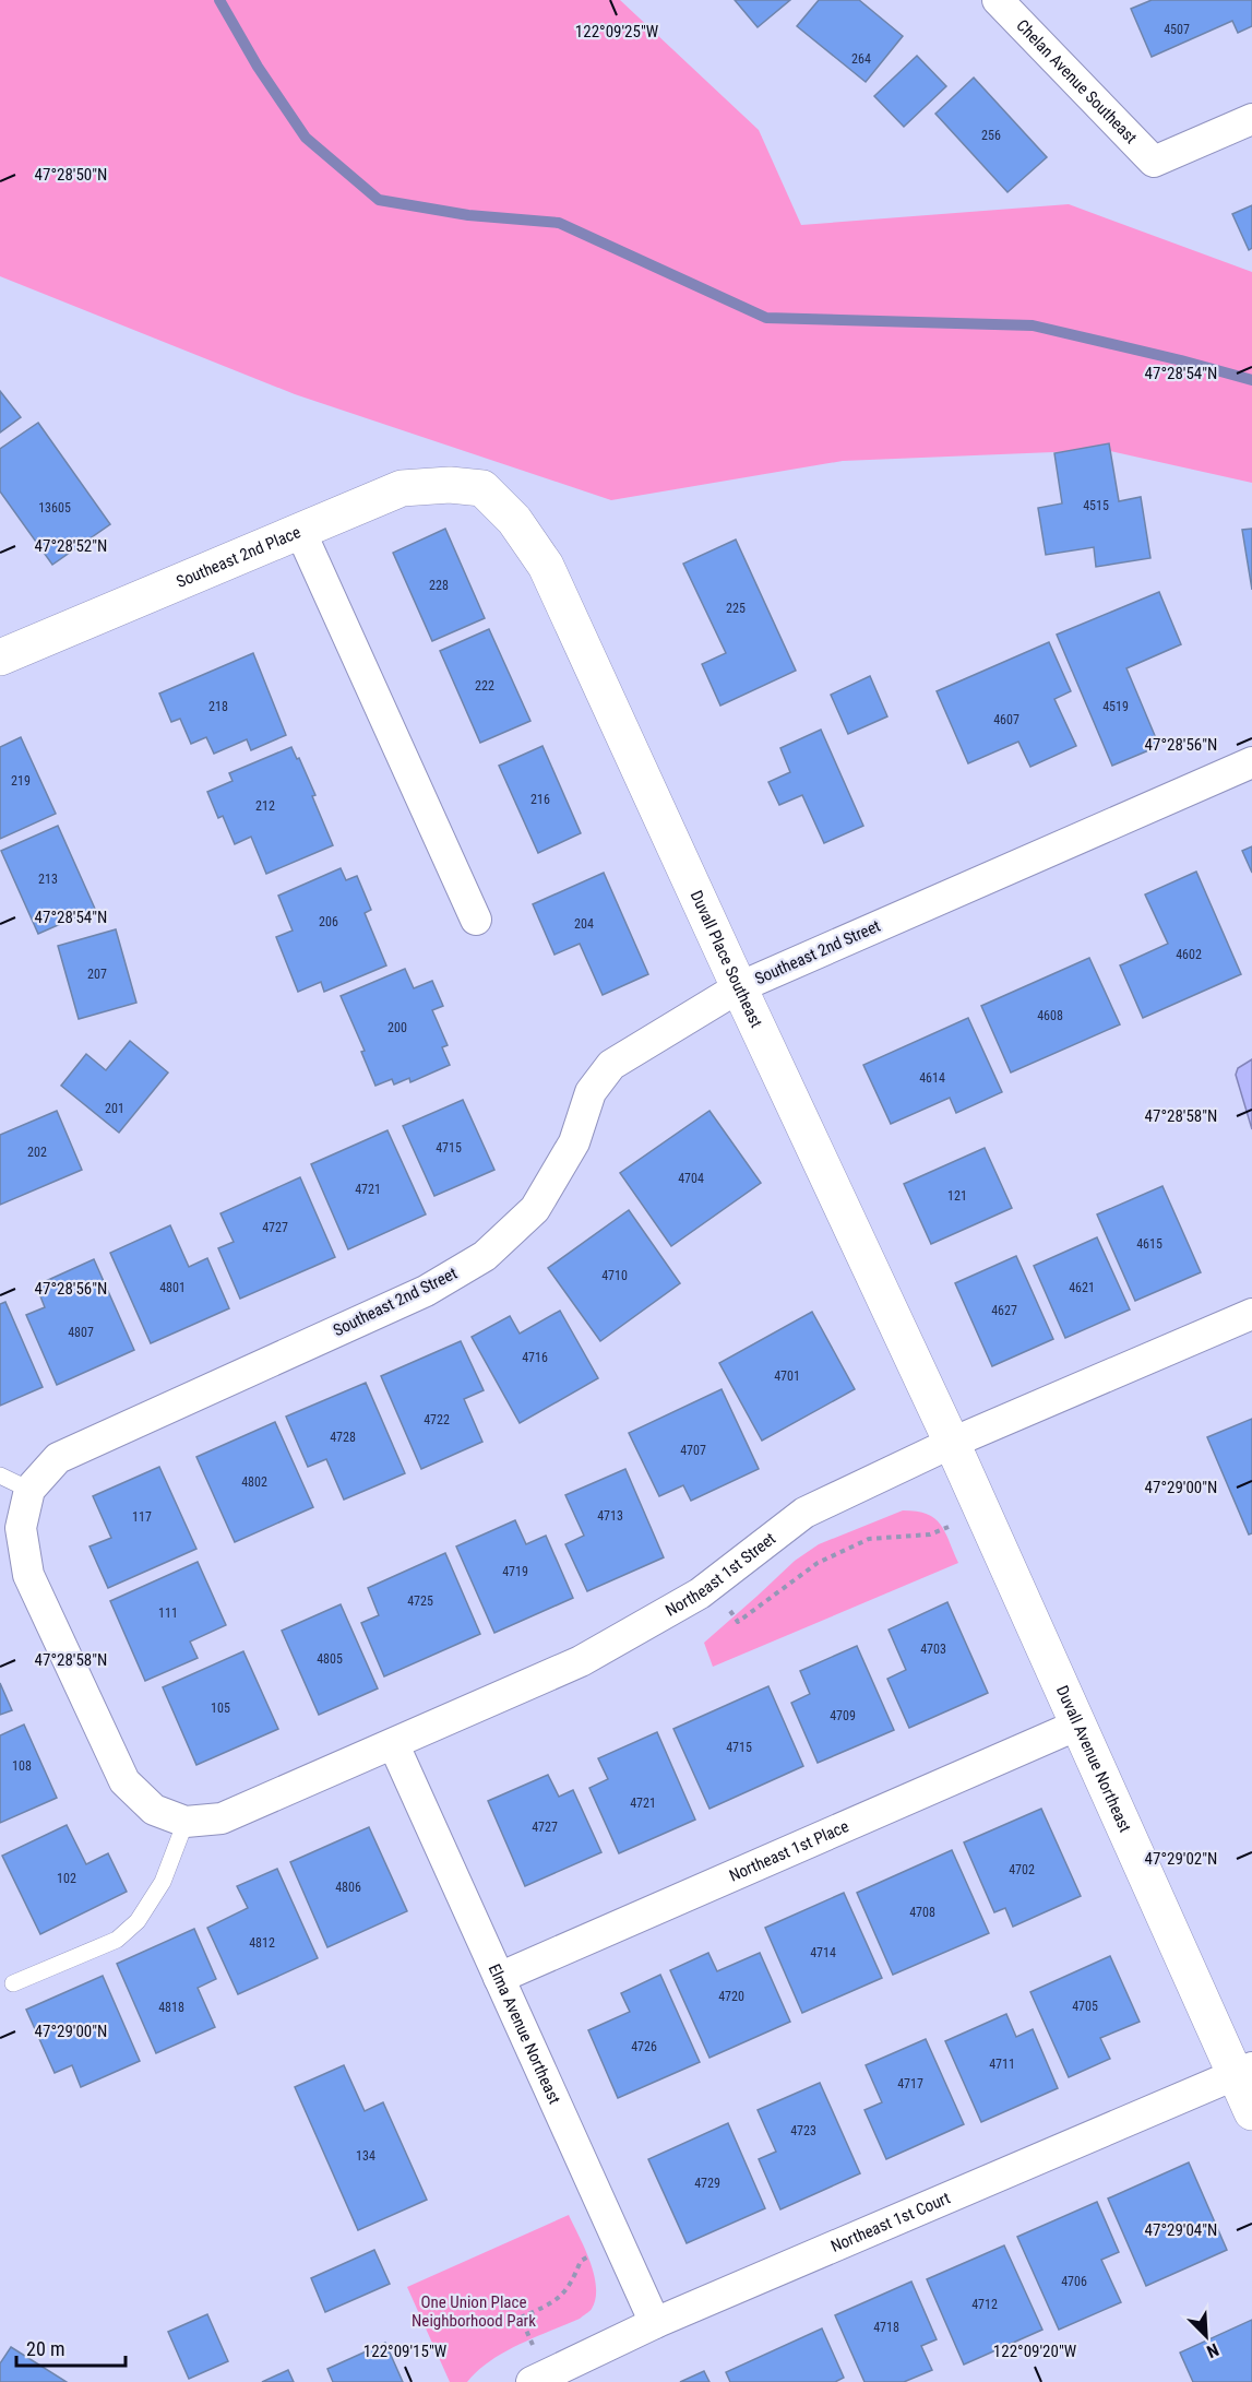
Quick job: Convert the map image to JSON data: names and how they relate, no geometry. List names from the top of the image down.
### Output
{
  "streets": {
    "street": [
      "Chelan Avenue Southeast",
      "Southeast 2nd Place",
      "Southeast 2nd Street",
      "Duvall Place Southeast",
      "Northeast 1st Street",
      "Duvall Avenue Northeast",
      "Northeast 1st Place",
      "Elma Avenue Northeast",
      "Northeast 1st Court"
    ]
  },
  "crossings": [
    ["Southeast 2nd Place", "Duvall Place Southeast"],
    ["Southeast 2nd Street", "Duvall Place Southeast"],
    ["Duvall Place Southeast", "Northeast 1st Street"],
    ["Duvall Place Southeast", "Duvall Avenue Northeast"],
    ["Northeast 1st Street", "Duvall Avenue Northeast"],
    ["Northeast 1st Street", "Elma Avenue Northeast"],
    ["Duvall Avenue Northeast", "Northeast 1st Place"],
    ["Duvall Avenue Northeast", "Northeast 1st Court"],
    ["Northeast 1st Place", "Elma Avenue Northeast"],
    ["Elma Avenue Northeast", "Northeast 1st Court"]
  ],
  "parks": ["One Union Place Neighborhood Park"],
  "house_numbers": [
    "4507",
    "264",
    "256",
    "4515",
    "13605",
    "228",
    "225",
    "222",
    "218",
    "4519",
    "4607",
    "219",
    "216",
    "212",
    "213",
    "206",
    "204",
    "4602",
    "207",
    "4608",
    "200",
    "4614",
    "201",
    "4715",
    "202",
    "4704",
    "4721",
    "121",
    "4727",
    "4615",
    "4710",
    "4801",
    "4621",
    "4627",
    "4807",
    "4716",
    "4701",
    "4722",
    "4728",
    "4707",
    "4802",
    "4713",
    "117",
    "4719",
    "4725",
    "111",
    "4703",
    "4805",
    "105",
    "4709",
    "4715",
    "108",
    "4721",
    "4727",
    "4702",
    "102",
    "4806",
    "4708",
    "4812",
    "4714",
    "4720",
    "4705",
    "4818",
    "4726",
    "4711",
    "4717",
    "4723",
    "134",
    "4729",
    "4706",
    "4712",
    "4718"
  ],
  "scale_bar": "20 m",
  "north": "bottom right",
  "coordinates": [
    "122°09'25\"W",
    "47°28'50\"N",
    "47°28'54\"N",
    "47°28'52\"N",
    "47°28'56\"N",
    "47°28'58\"N",
    "47°29'00\"N",
    "47°29'02\"N",
    "47°29'04\"N",
    "122°09'15\"W",
    "122°09'20\"W"
  ]
}
